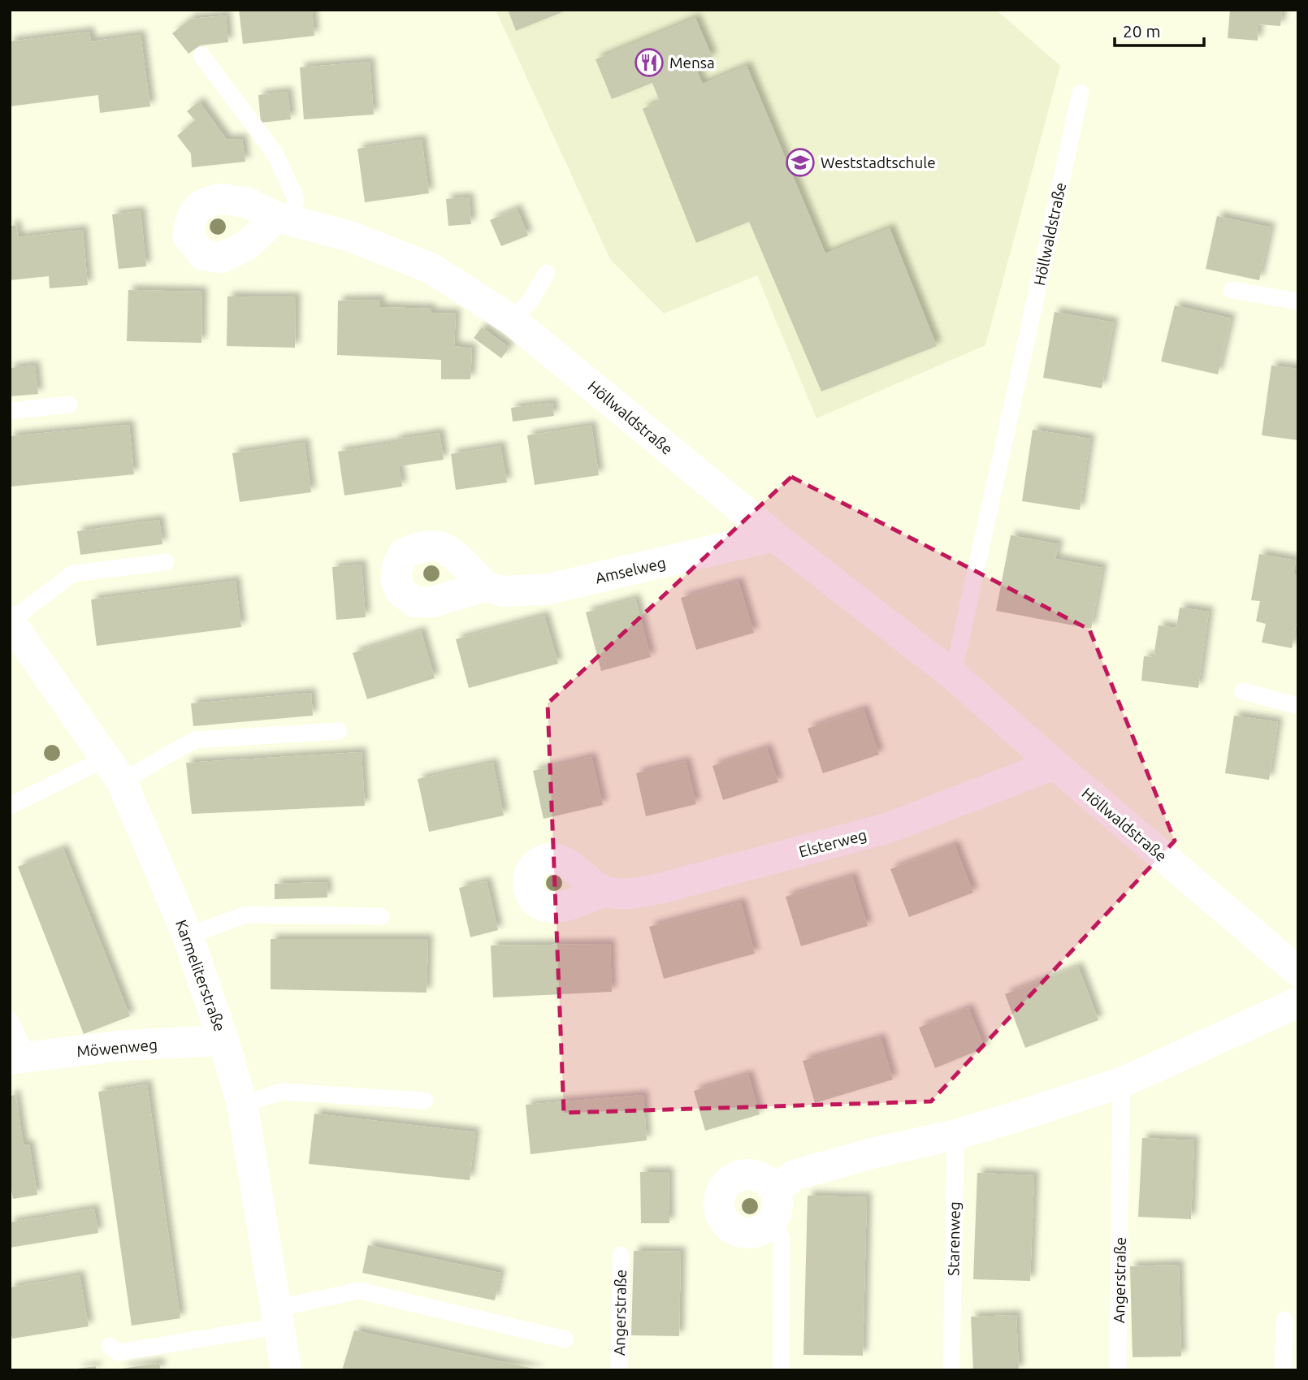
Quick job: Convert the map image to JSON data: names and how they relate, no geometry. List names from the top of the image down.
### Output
{
  "streets": {
    "street": [
      "Höllwaldstraße",
      "Amselweg",
      "Elsterweg",
      "Karmeliterstraße",
      "Möwenweg"
    ],
    "lane": ["Starenweg", "Angerstraße"]
  },
  "crossings": [
    ["Höllwaldstraße", "Amselweg"],
    ["Höllwaldstraße", "Elsterweg"],
    ["Karmeliterstraße", "Möwenweg"]
  ],
  "places": {
    "restaurant": ["Mensa"],
    "school or university": ["Weststadtschule"]
  },
  "scale_bar": "20 m"
}
